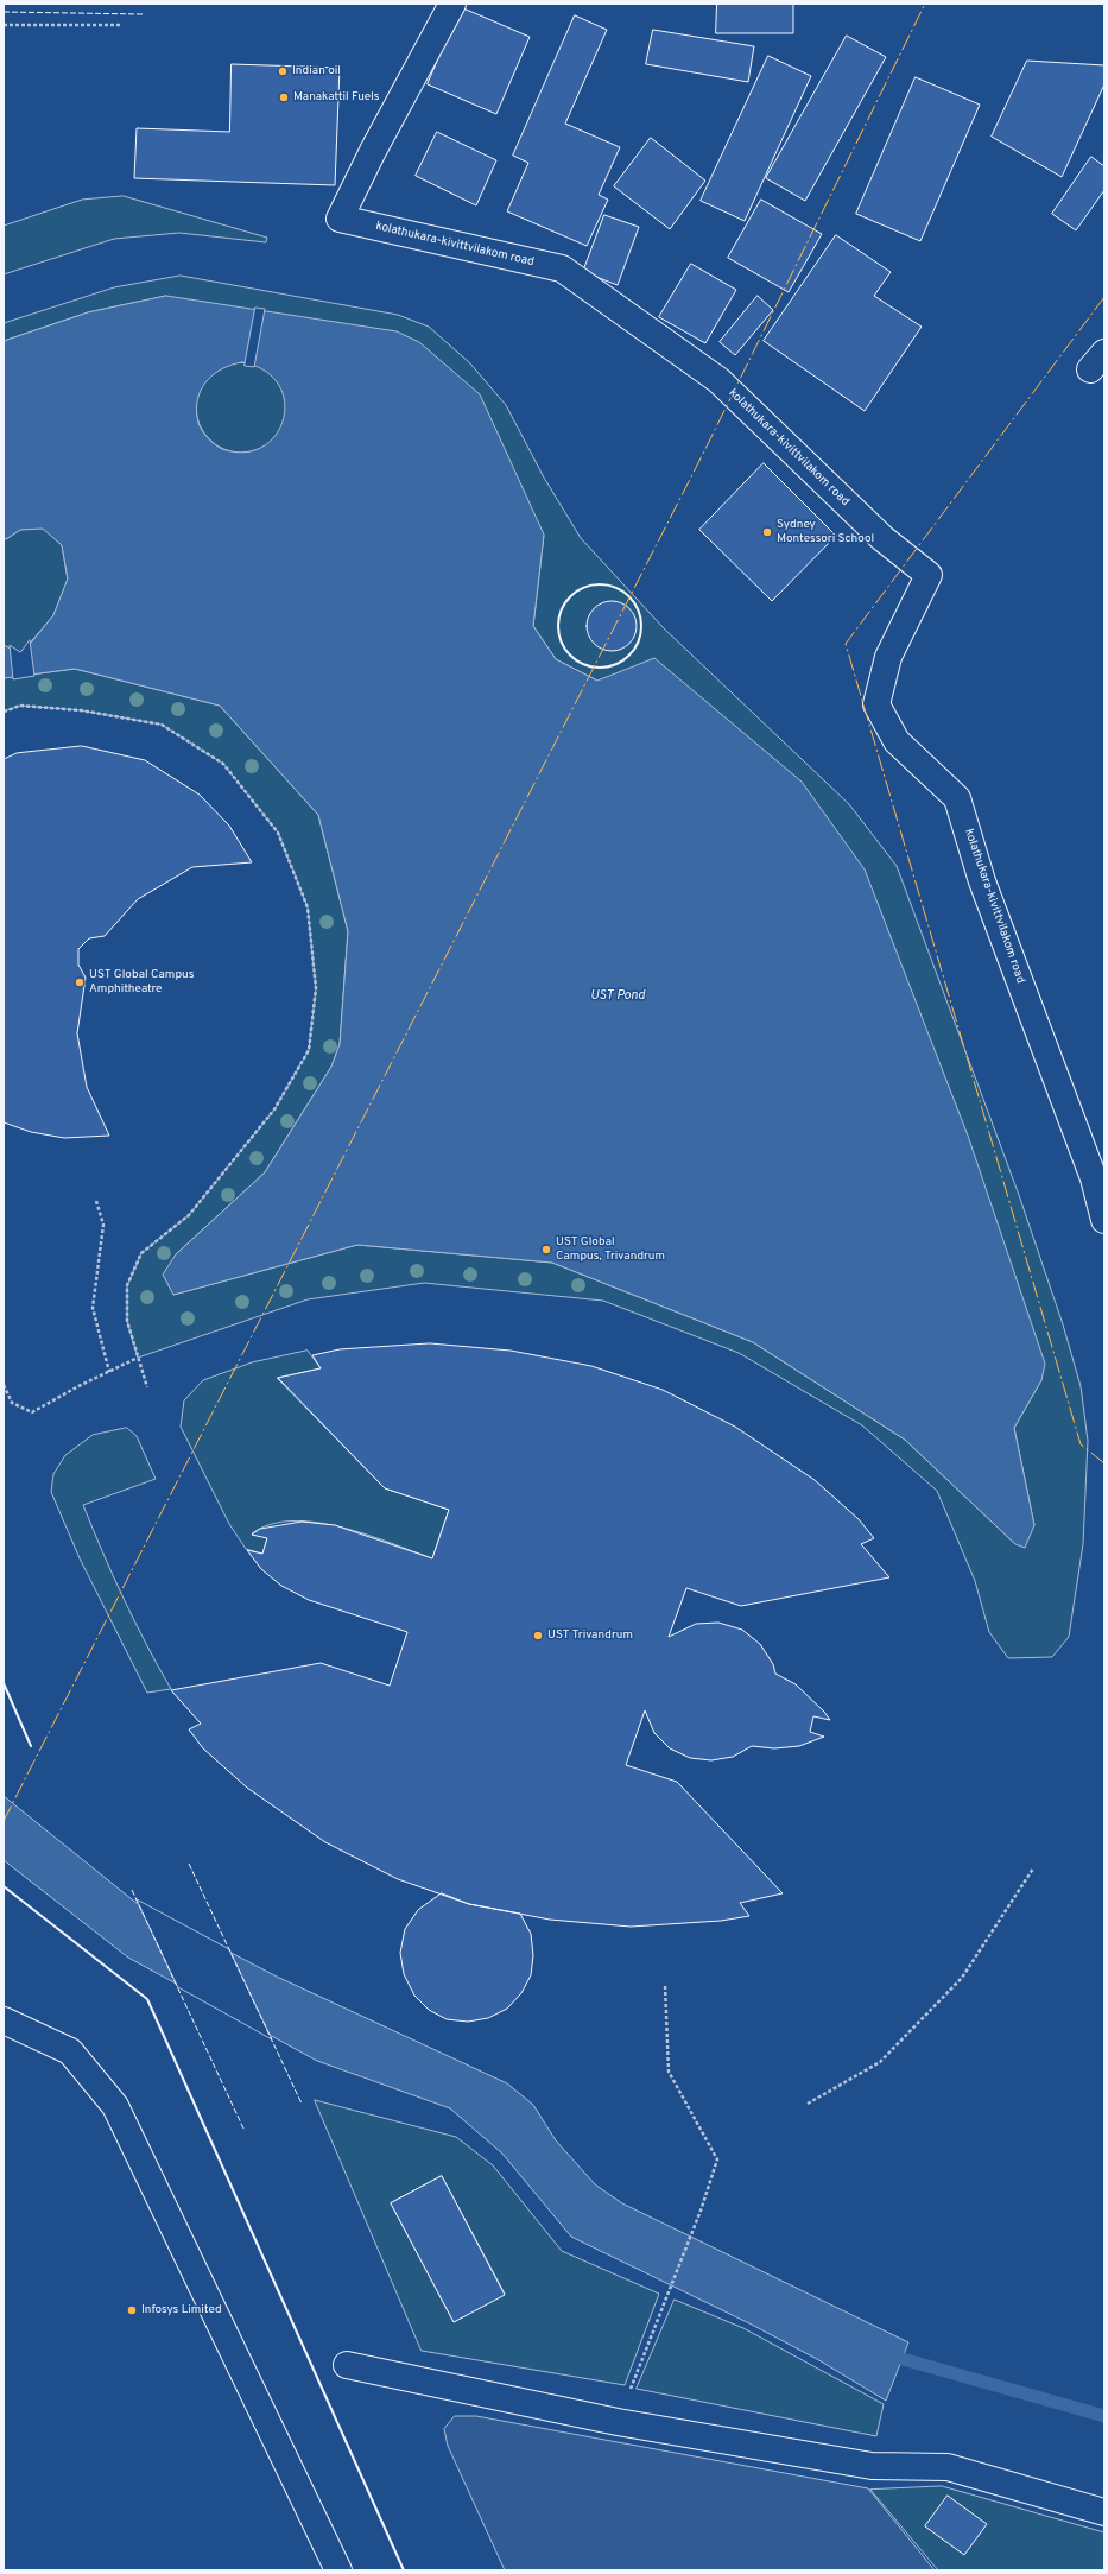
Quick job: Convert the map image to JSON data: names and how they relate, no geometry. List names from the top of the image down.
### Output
{
  "streets": {
    "street": ["kolathukara-kivittvilakom road"]
  },
  "water": ["UST Pond"],
  "places": [
    "Indian oil",
    "Manakattil Fuels",
    "Sydney Montessori School",
    "UST Global Campus Amphitheatre",
    "UST Global Campus, Trivandrum",
    "UST Trivandrum",
    "Infosys Limited"
  ]
}
